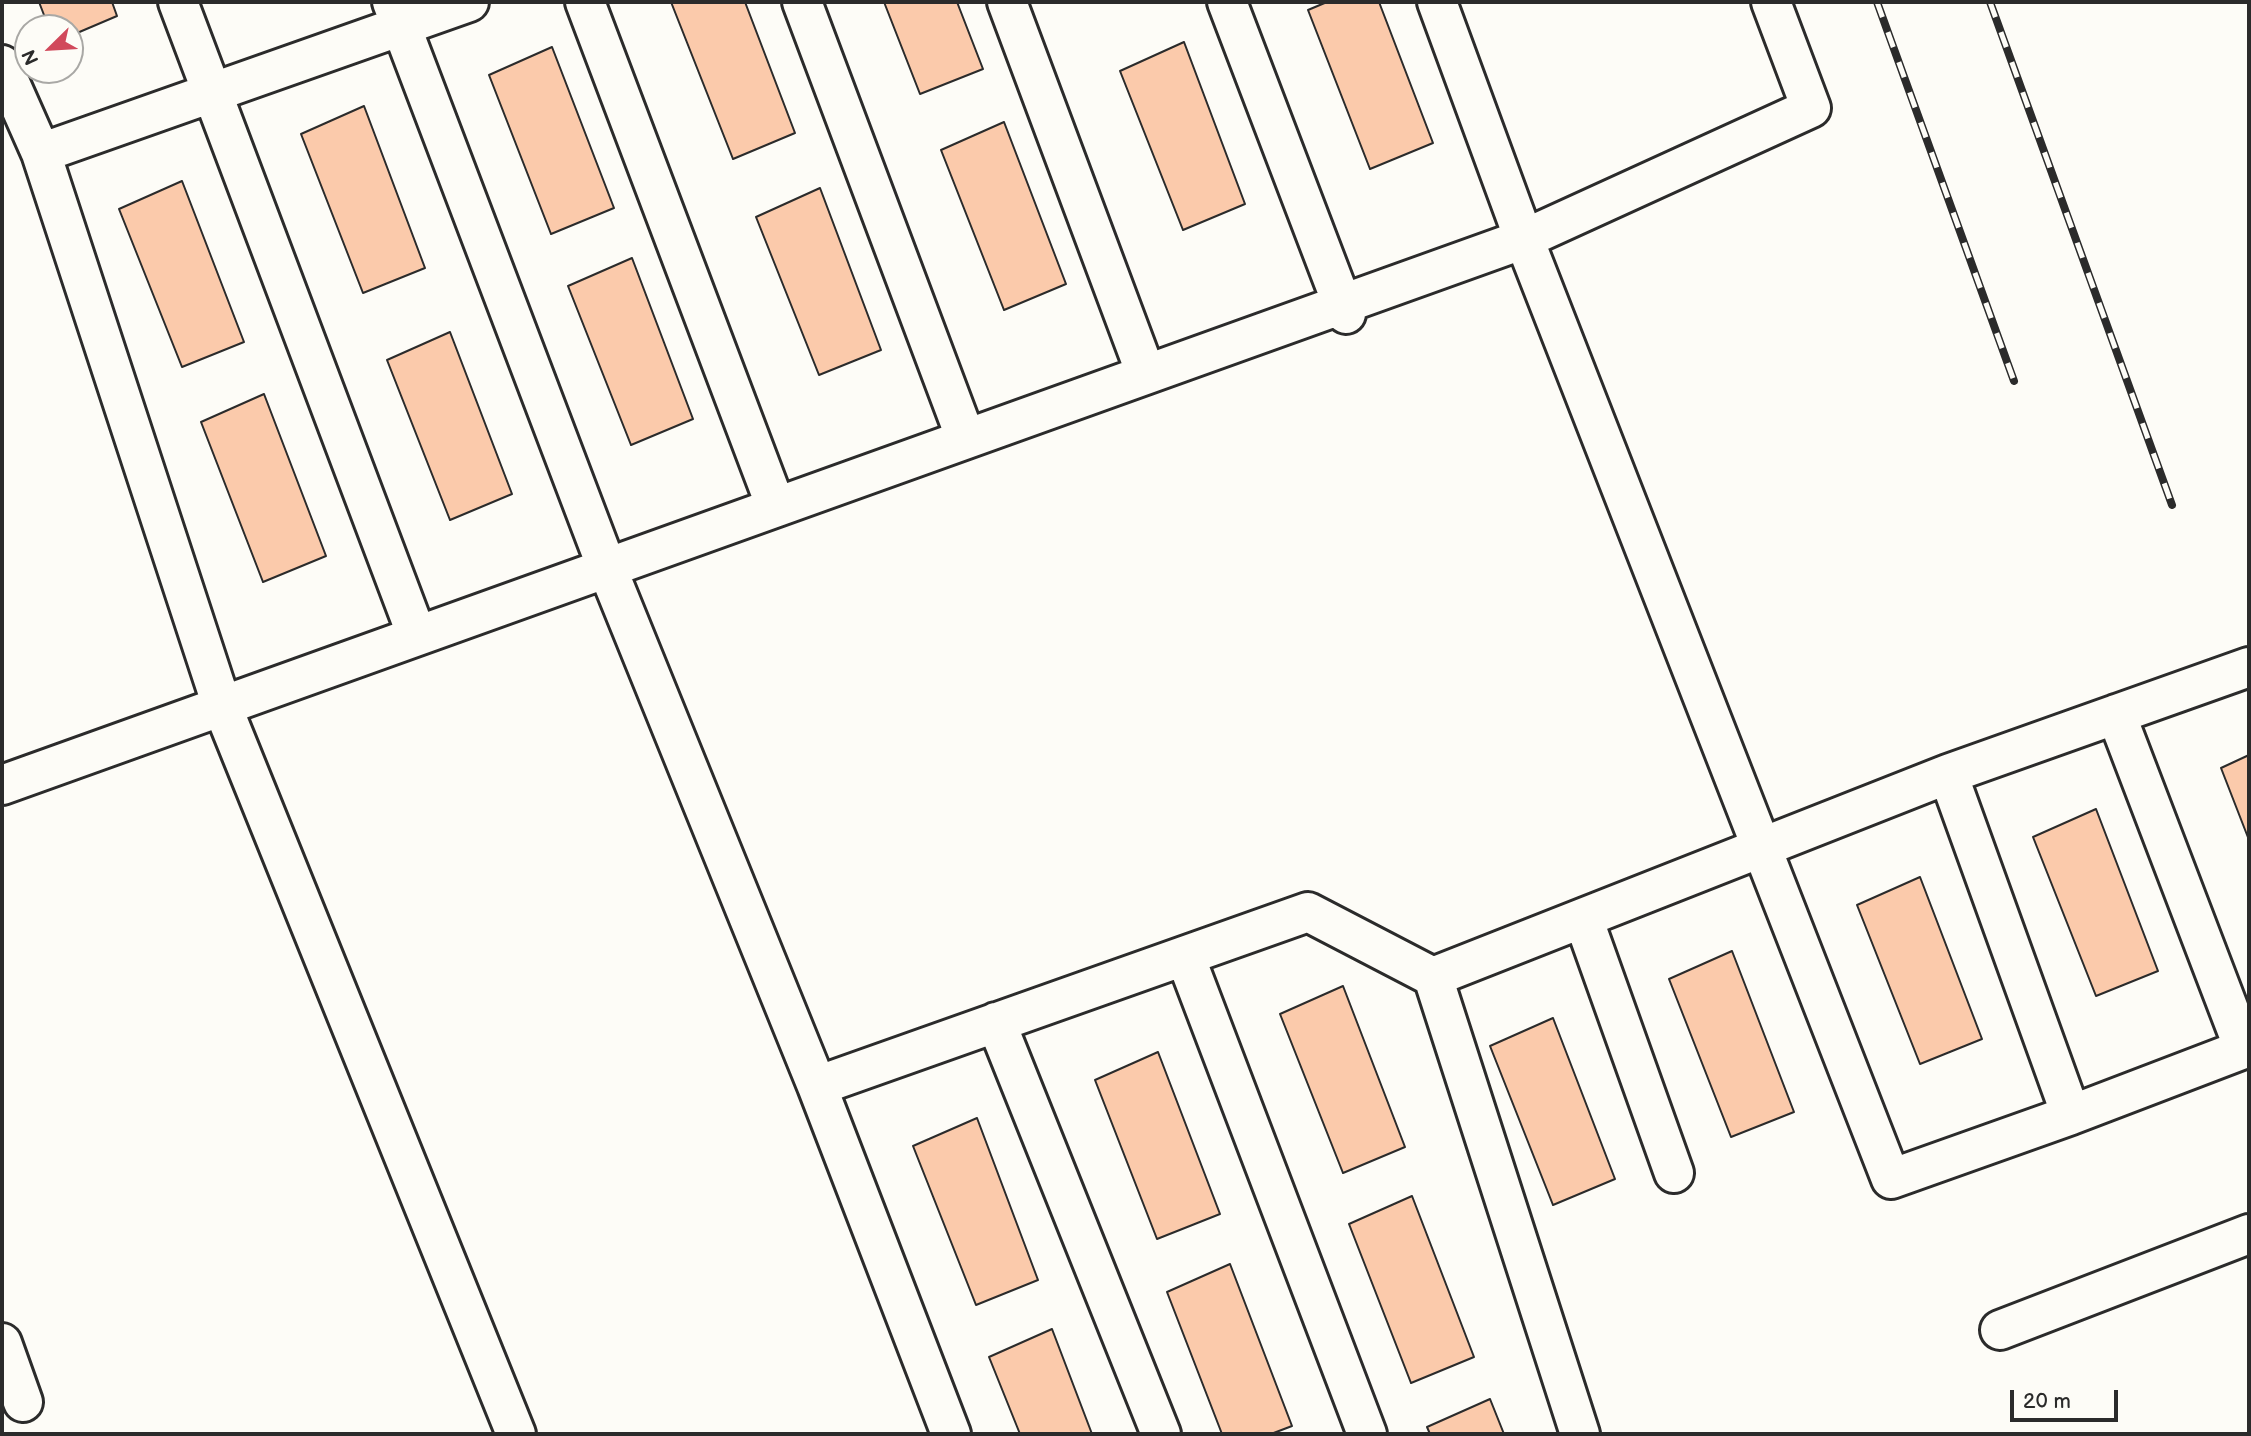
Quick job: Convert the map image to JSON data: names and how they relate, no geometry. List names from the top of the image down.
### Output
{
  "scale_bar": "20 m",
  "north": "bottom left"
}
